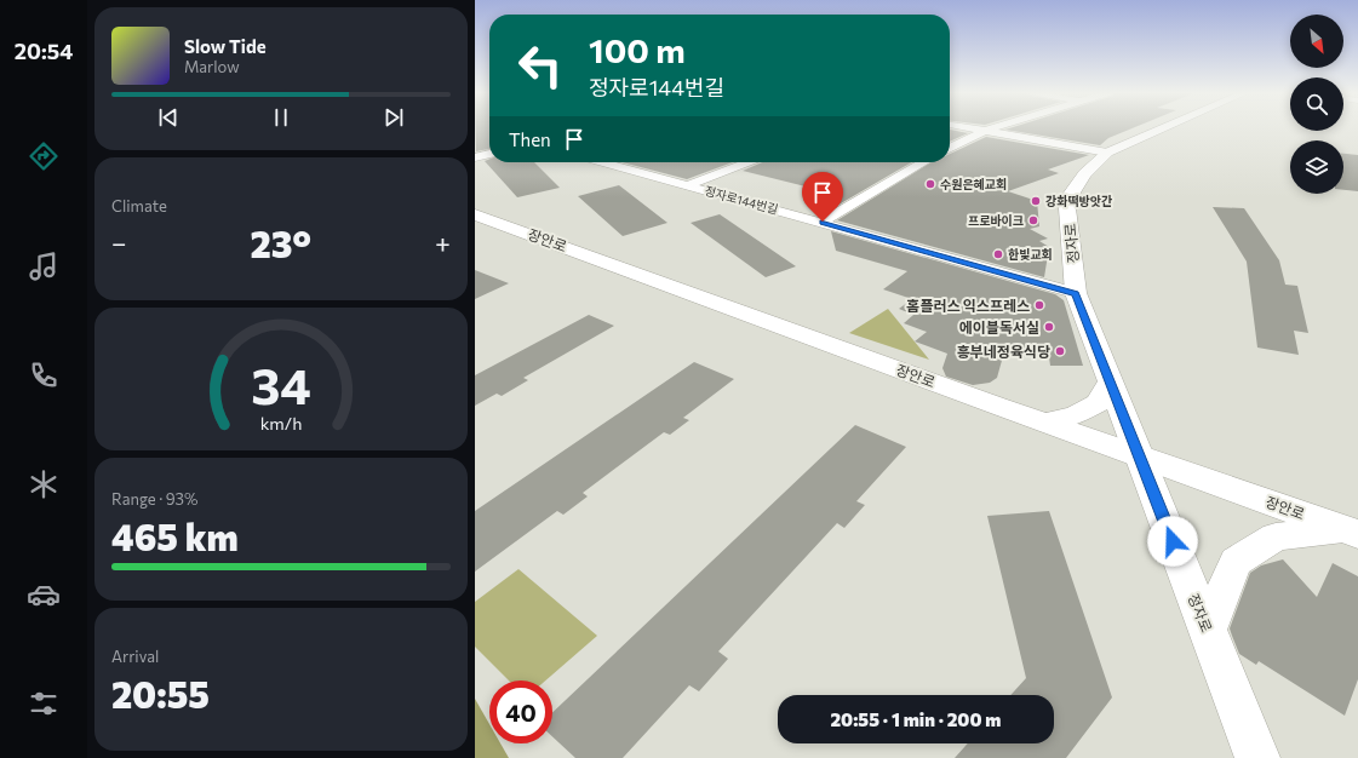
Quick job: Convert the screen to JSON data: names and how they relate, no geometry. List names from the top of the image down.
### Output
{
  "streets": {
    "main road": ["장안로"],
    "street": ["정자로144번길", "정자로"]
  },
  "crossings": [
    ["정자로144번길", "정자로"],
    ["장안로", "정자로"]
  ],
  "places": [
    "수원은혜교회",
    "강화떡방앗간",
    "프로바이크",
    "한빛교회",
    "홈플러스 익스프레스",
    "에이블독서실",
    "흥부네정육식당"
  ],
  "north": "bottom right",
  "page": {
    "tabs": "20:54",
    "turn": ["100 m", "정자로144번길"],
    "song": ["Slow Tide", "Marlow"],
    "then": "Then",
    "tile": [
      "Climate",
      ["Range · 93%", "465 km"],
      ["Arrival", "20:55"]
    ],
    "heat": ["−", "23°", "+"],
    "limit": "40",
    "trip": "20:55 · 1 min · 200 m",
    "gauge": ["34", "km/h"]
  }
}
